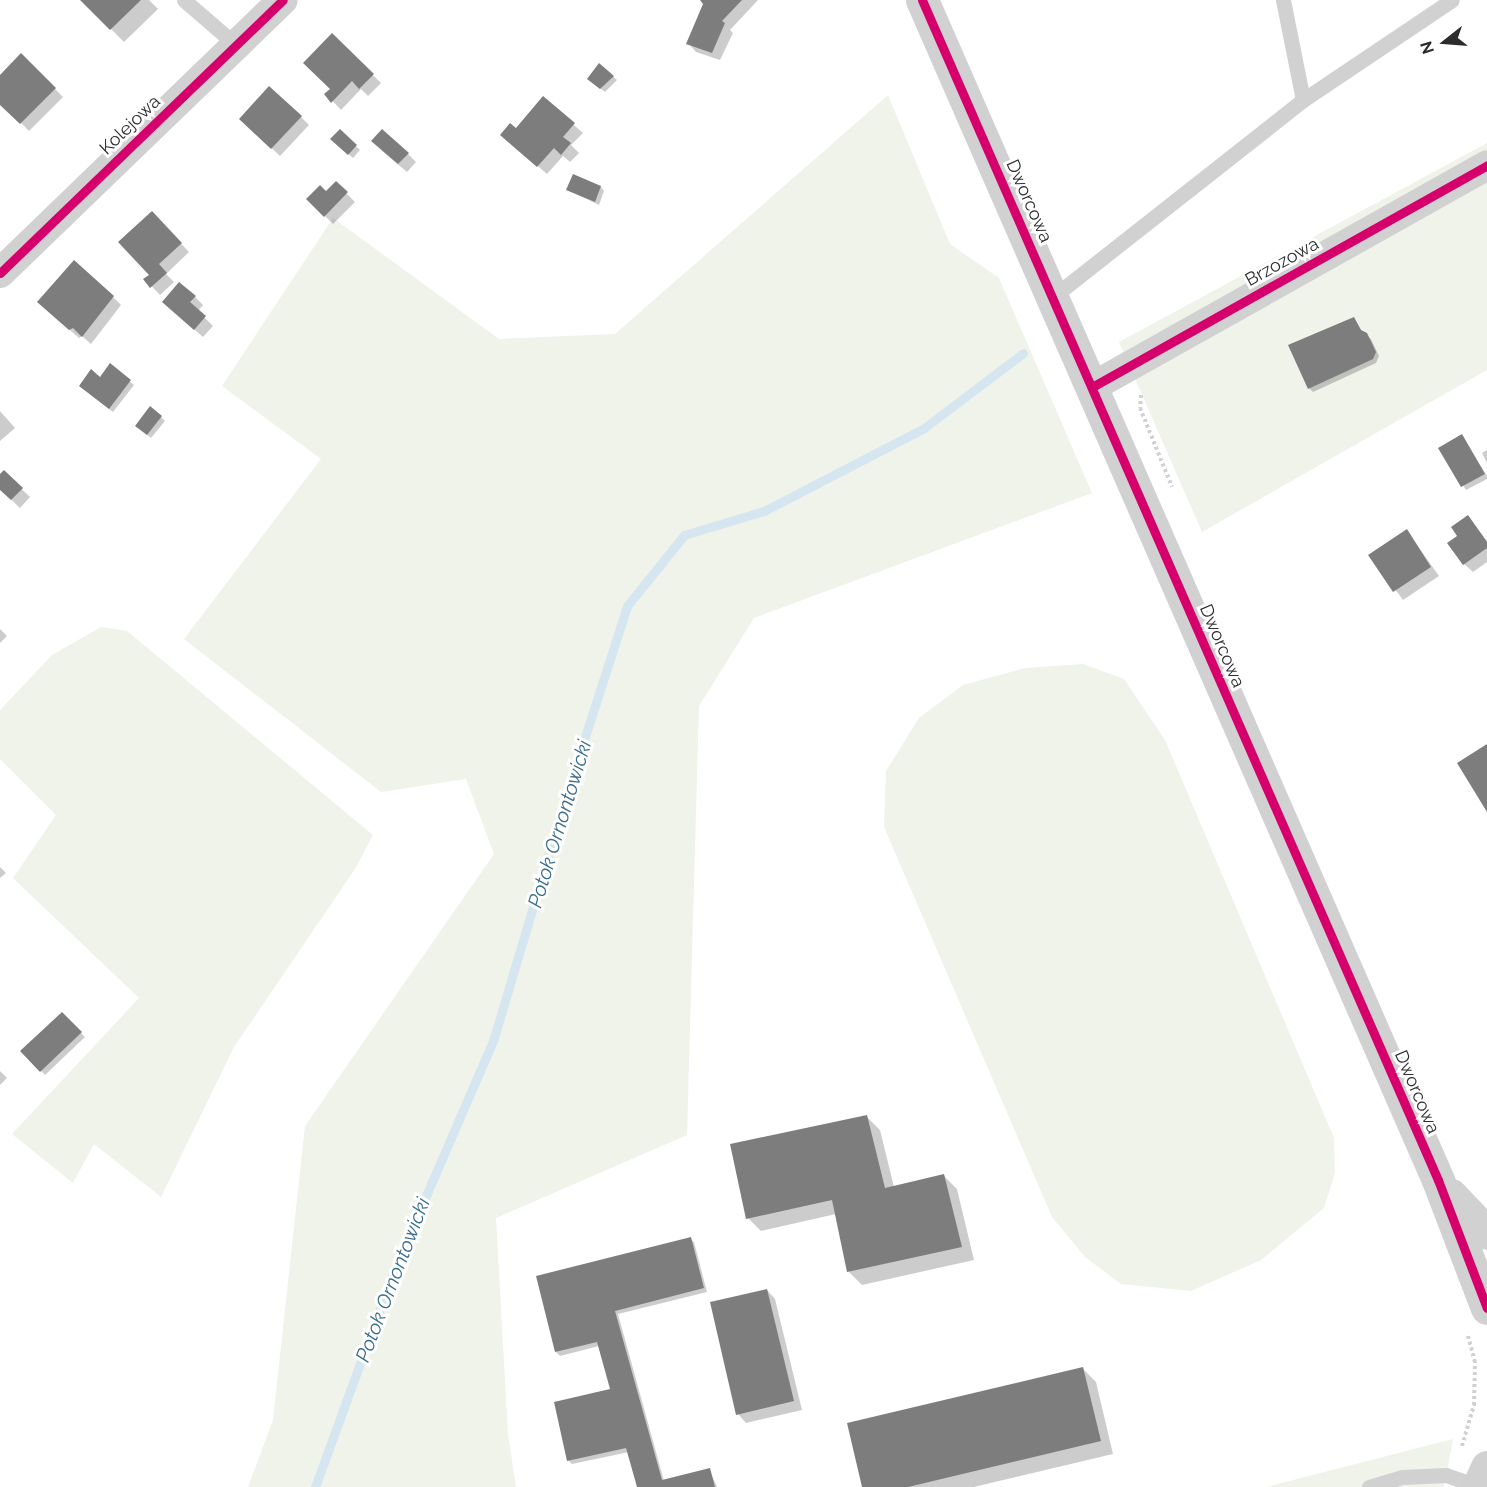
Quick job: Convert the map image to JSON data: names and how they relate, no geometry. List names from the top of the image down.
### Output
{
  "streets": {
    "street": ["Kolejowa", "Dworcowa", "Brzozowa"]
  },
  "crossings": [
    ["Dworcowa", "Brzozowa"]
  ],
  "water": ["Potok Ornontowicki"],
  "north": "left"
}
